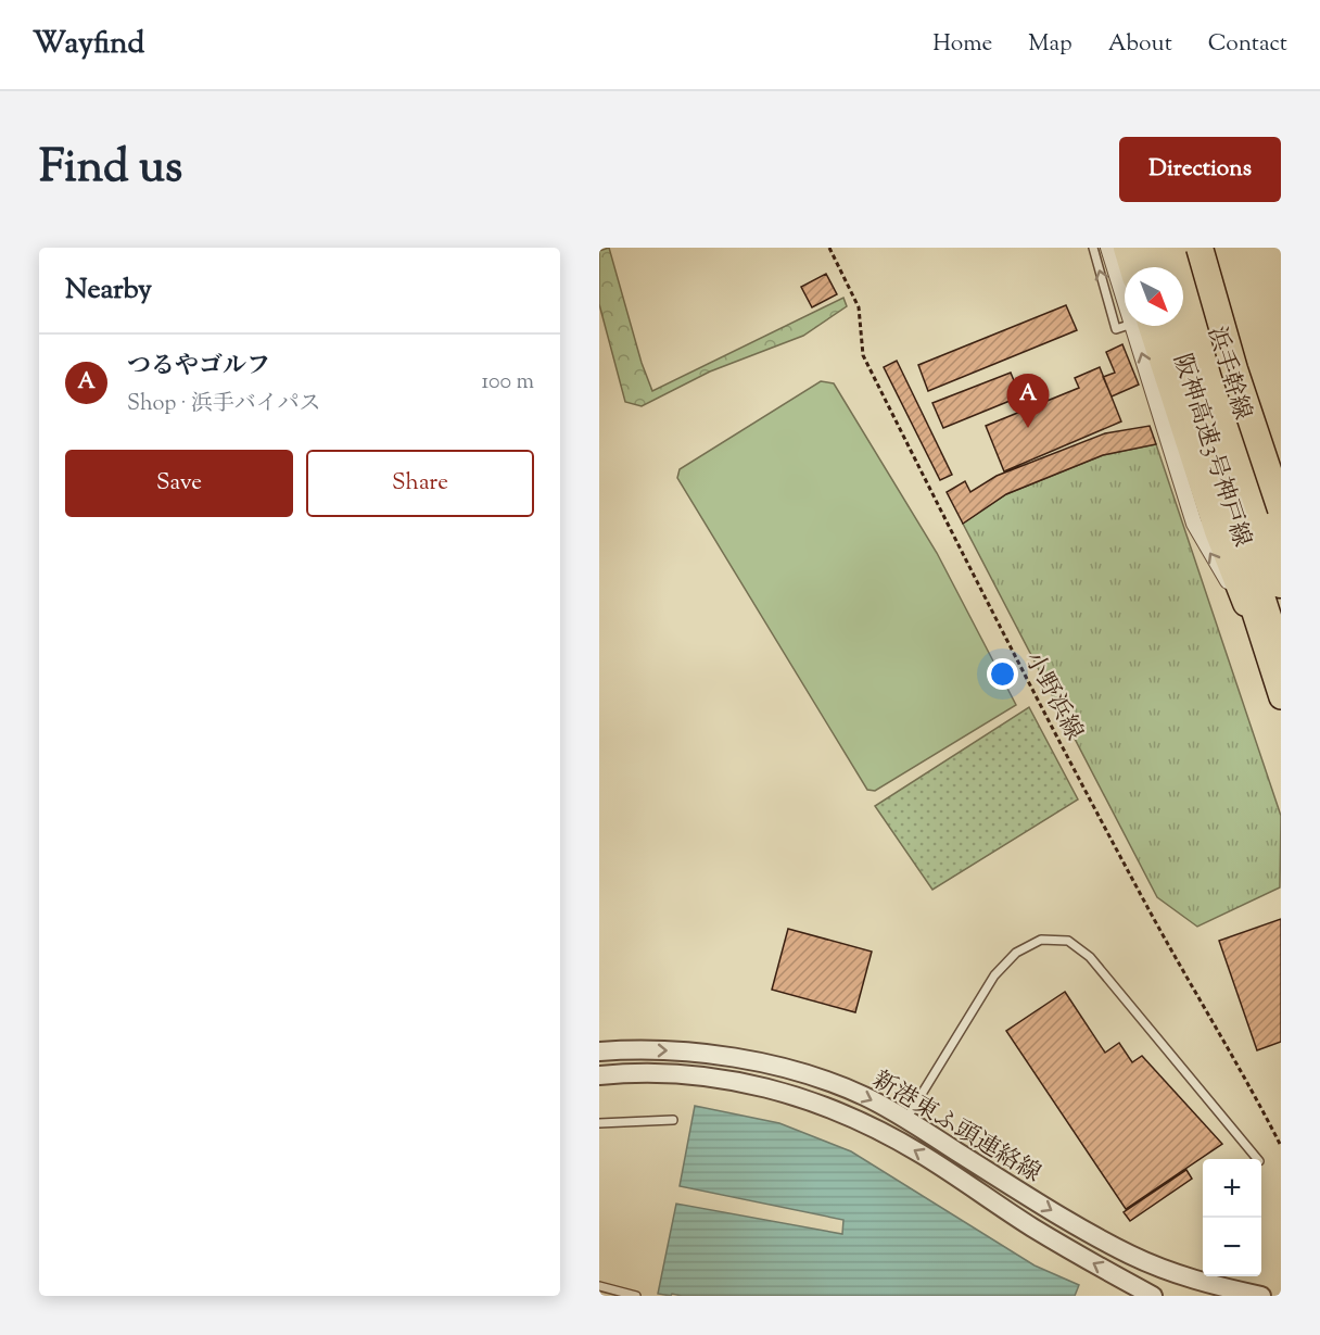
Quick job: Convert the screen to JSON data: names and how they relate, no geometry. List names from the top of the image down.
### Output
{
  "streets": {
    "highway": ["阪神高速3号神戸線"],
    "main road": ["浜手幹線"],
    "street": ["新港東ふ頭連絡線"],
    "path": ["小野浜線"]
  },
  "north": "bottom right",
  "page": {
    "header": "Wayfind",
    "nav": [
      "Home",
      "Map",
      "About",
      "Contact"
    ],
    "title": "Find us",
    "buttons": [
      "Directions",
      ["Save", "Share"]
    ],
    "heading": "Nearby",
    "list": [
      {
        "mark": "A",
        "name": "つるやゴルフ",
        "note": "Shop · 浜手バイパス",
        "value": "100 m"
      }
    ],
    "pins": "A",
    "map_buttons": ["+", "−"]
  }
}
